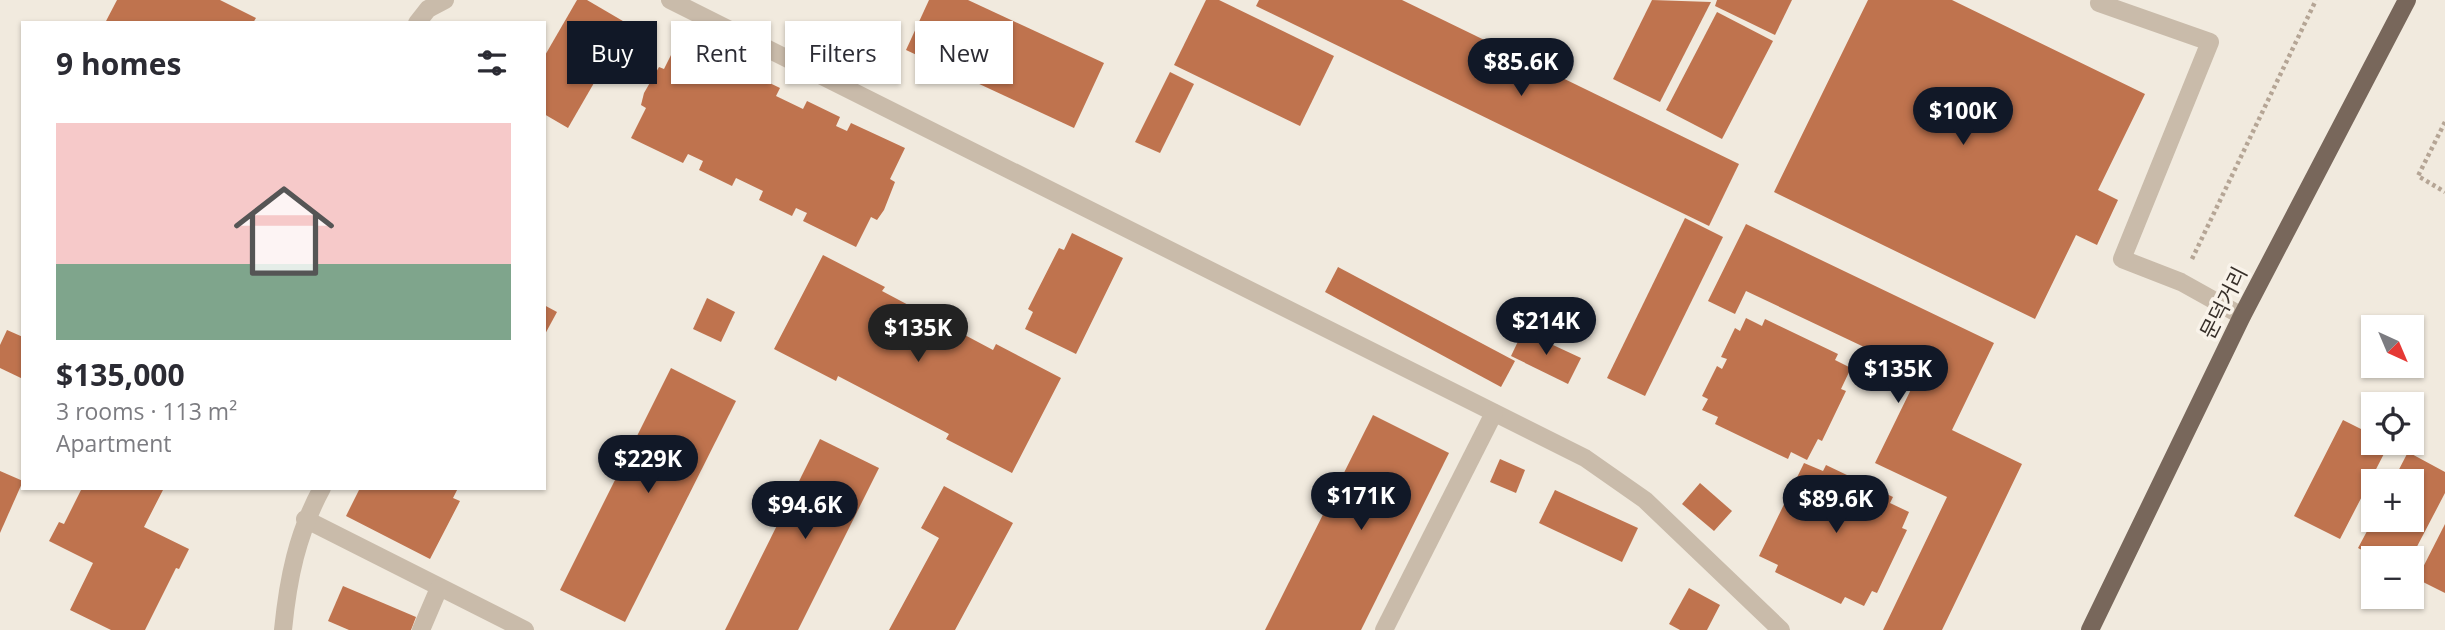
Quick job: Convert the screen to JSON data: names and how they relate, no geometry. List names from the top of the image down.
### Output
{
  "streets": {
    "main road": ["문덕거리"]
  },
  "north": "bottom right",
  "page": {
    "chip": [
      "Buy",
      "Rent",
      "Filters",
      "New"
    ],
    "heading": "9 homes",
    "price": [
      "$85.6K",
      "$100K",
      "$214K",
      "$135K",
      "$135K",
      "$229K",
      "$171K",
      "$89.6K",
      "$94.6K"
    ],
    "list": [
      {
        "name": "$135,000",
        "note": "3 rooms · 113 m² · Apartment"
      }
    ],
    "map_buttons": ["+", "−"]
  }
}
